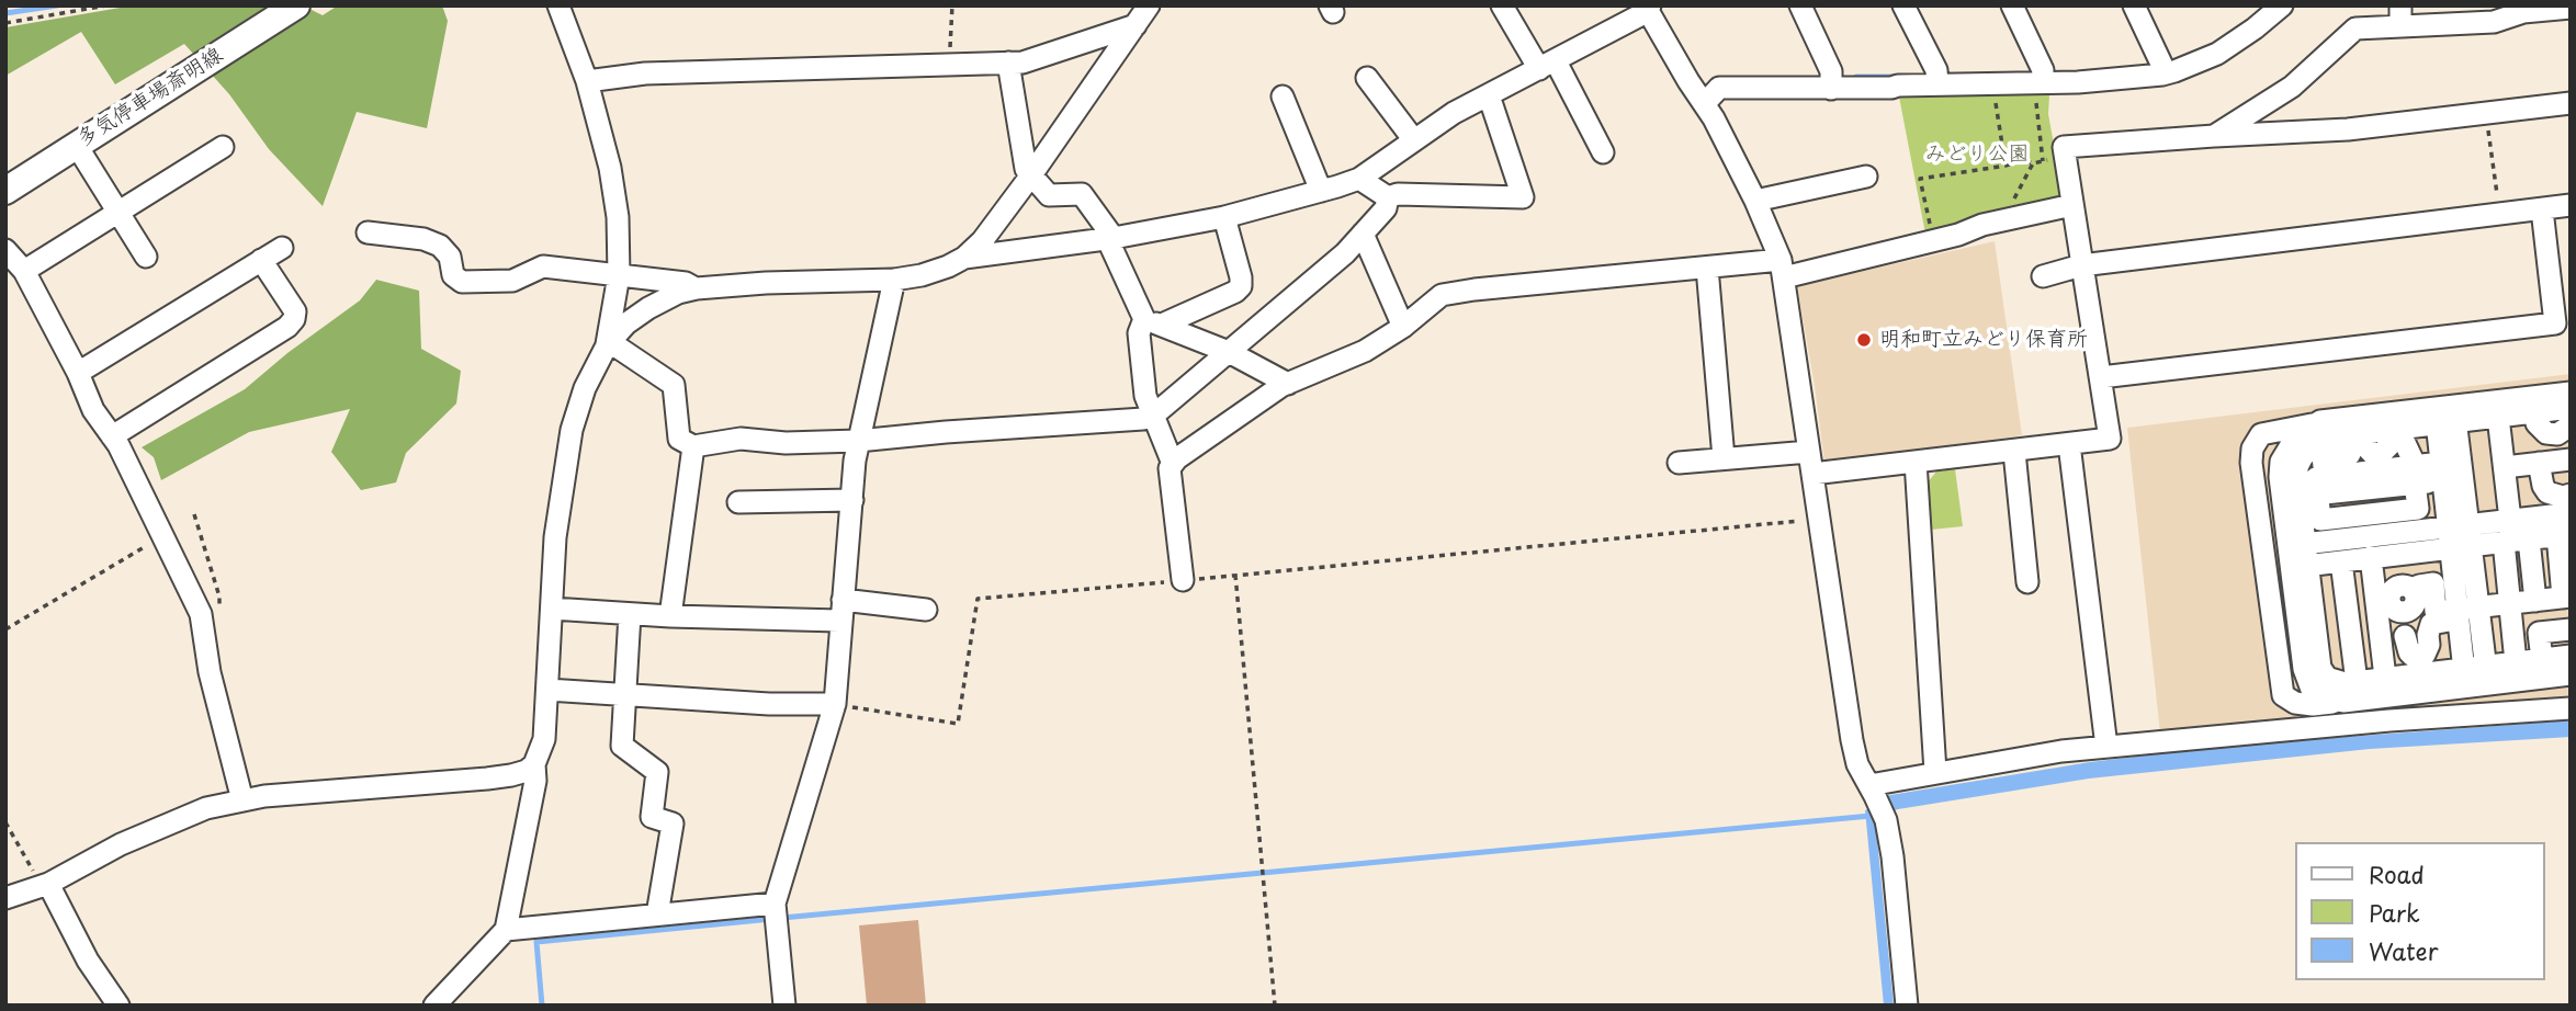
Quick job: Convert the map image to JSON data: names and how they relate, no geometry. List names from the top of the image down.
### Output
{
  "streets": {
    "main road": ["多気停車場斎明線"]
  },
  "parks": ["みどり公園"],
  "places": ["明和町立みどり保育所"],
  "legend": ["Road", "Park", "Water"]
}
